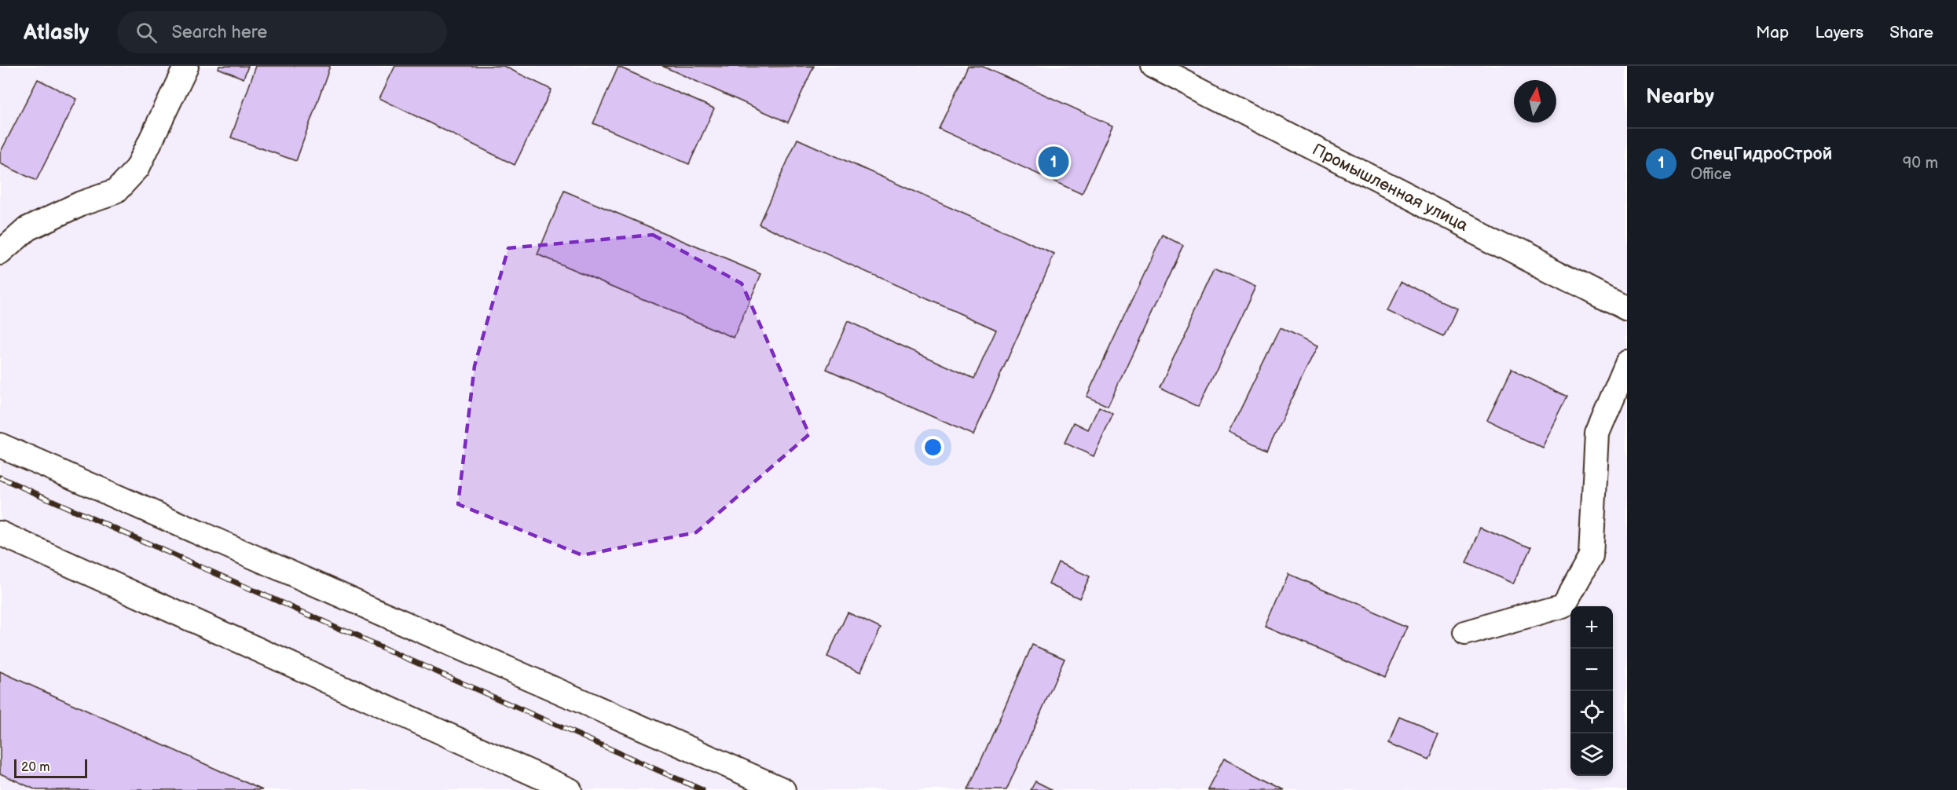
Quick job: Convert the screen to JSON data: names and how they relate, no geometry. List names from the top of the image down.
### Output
{
  "streets": {
    "street": ["Промышленная улица"]
  },
  "scale_bar": "20 m",
  "north": "top",
  "page": {
    "header": "Atlasly",
    "search": "Search here",
    "nav": ["Map", "Layers", "Share"],
    "heading": "Nearby",
    "list": [
      {
        "mark": "1",
        "name": "СпецГидроСтрой",
        "note": "Office",
        "value": "90 m"
      }
    ],
    "pins": "1",
    "map_buttons": ["+", "−"],
    "scale": "20 m"
  }
}
